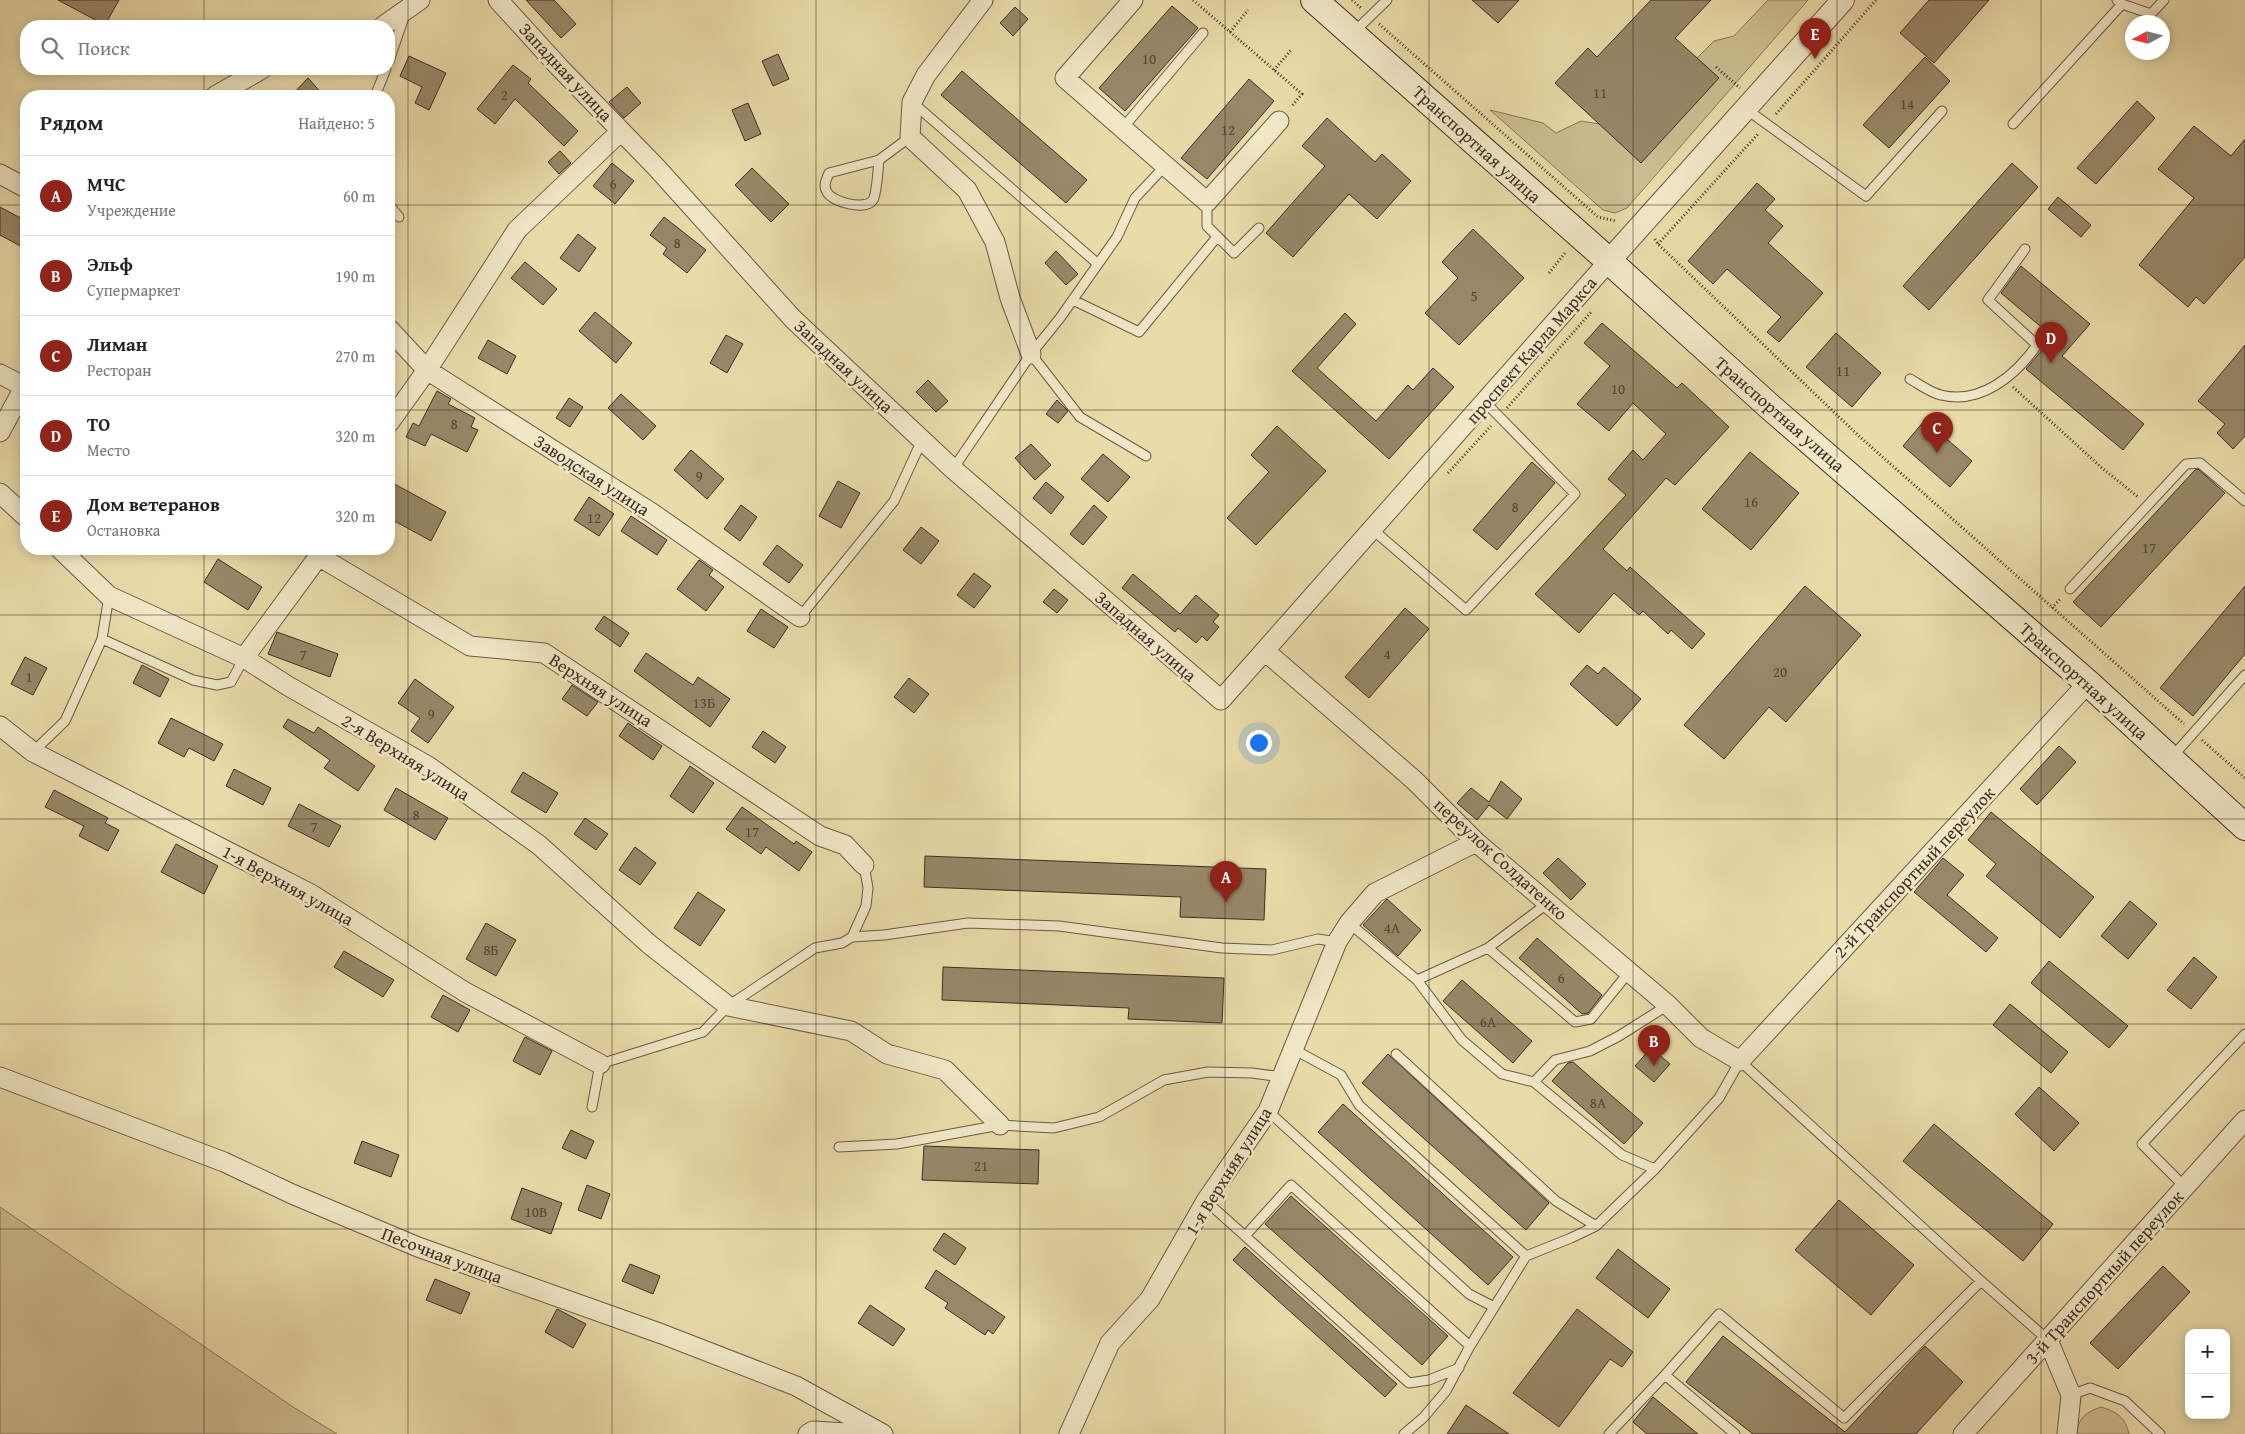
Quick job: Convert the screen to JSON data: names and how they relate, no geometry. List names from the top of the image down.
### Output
{
  "streets": {
    "main road": ["Транспортная улица"],
    "street": [
      "Западная улица",
      "проспект Карла Маркса",
      "Заводская улица",
      "Верхняя улица",
      "2-я Верхняя улица",
      "переулок Солдатенко",
      "2-й Транспортный переулок",
      "1-я Верхняя улица",
      "Песочная улица",
      "3-й Транспортный переулок"
    ]
  },
  "crossings": [
    ["Западная улица", "проспект Карла Маркса"],
    ["Транспортная улица", "проспект Карла Маркса"],
    ["Транспортная улица", "2-й Транспортный переулок"],
    ["проспект Карла Маркса", "переулок Солдатенко"],
    ["переулок Солдатенко", "2-й Транспортный переулок"],
    ["переулок Солдатенко", "1-я Верхняя улица"]
  ],
  "house_numbers": [
    "10",
    "11",
    "2",
    "14",
    "12",
    "6",
    "8",
    "5",
    "11",
    "10",
    "8",
    "9",
    "16",
    "8",
    "12",
    "17",
    "4",
    "7",
    "20",
    "1",
    "13Б",
    "9",
    "8",
    "7",
    "17",
    "4А",
    "8Б",
    "6",
    "6А",
    "8А",
    "21",
    "10В"
  ],
  "north": "left",
  "page": {
    "pins": [
      "E",
      "D",
      "C",
      "A",
      "B"
    ],
    "search": "Поиск",
    "heading": ["Рядом", "Найдено: 5"],
    "list": [
      {
        "mark": "A",
        "name": "МЧС",
        "note": "Учреждение",
        "value": "60 m"
      },
      {
        "mark": "B",
        "name": "Эльф",
        "note": "Супермаркет",
        "value": "190 m"
      },
      {
        "mark": "C",
        "name": "Лиман",
        "note": "Ресторан",
        "value": "270 m"
      },
      {
        "mark": "D",
        "name": "ТО",
        "note": "Место",
        "value": "320 m"
      },
      {
        "mark": "E",
        "name": "Дом ветеранов",
        "note": "Остановка",
        "value": "320 m"
      }
    ],
    "map_buttons": ["+", "−"]
  }
}
